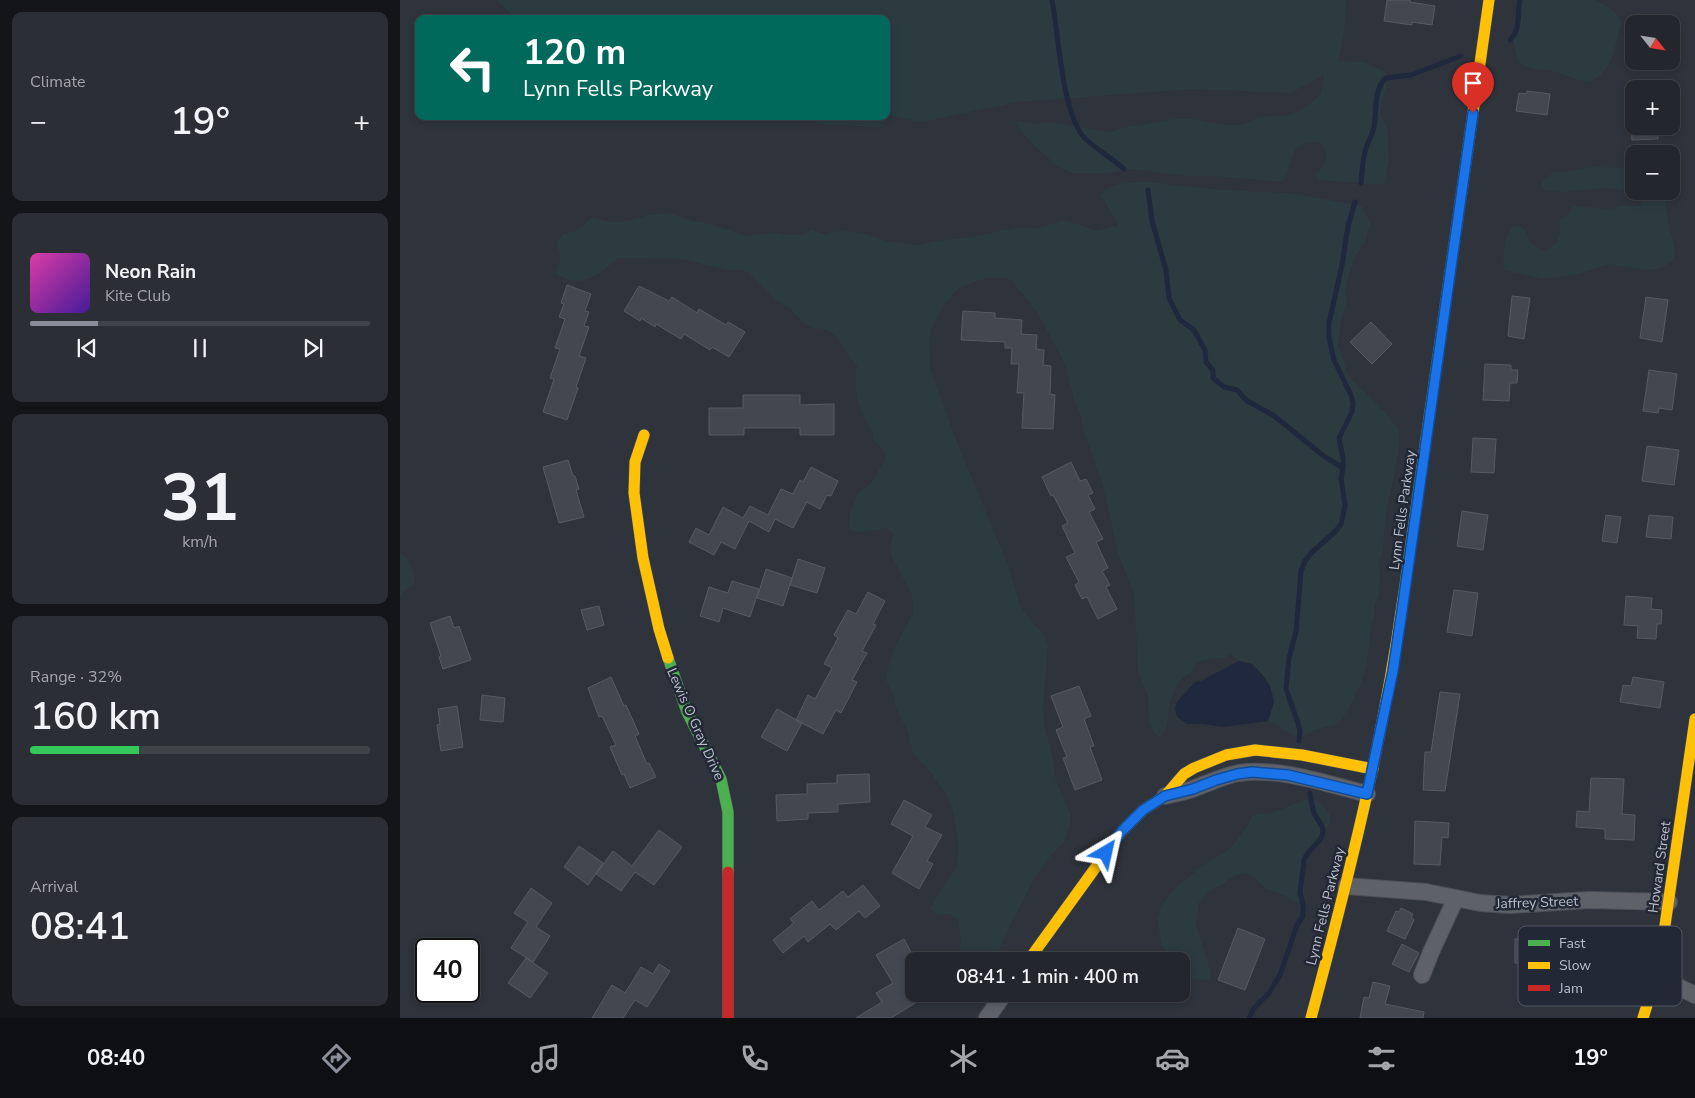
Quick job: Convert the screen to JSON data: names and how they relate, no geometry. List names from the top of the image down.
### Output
{
  "streets": {
    "street": [
      "Lynn Fells Parkway",
      "Lewis O Gray Drive",
      "Howard Street",
      "Jaffrey Street"
    ]
  },
  "crossings": [
    ["Lynn Fells Parkway", "Jaffrey Street"],
    ["Howard Street", "Jaffrey Street"]
  ],
  "legend": ["Fast", "Slow", "Jam"],
  "north": "bottom right",
  "page": {
    "tile": [
      "Climate",
      ["31", "km/h"],
      ["Range · 32%", "160 km"],
      ["Arrival", "08:41"]
    ],
    "map_buttons": ["+", "−"],
    "turn": ["120 m", "Lynn Fells Parkway"],
    "heat": ["−", "19°", "+"],
    "song": ["Neon Rain", "Kite Club"],
    "limit": "40",
    "trip": "08:41 · 1 min · 400 m",
    "tabs": ["08:40", "19°"]
  }
}
